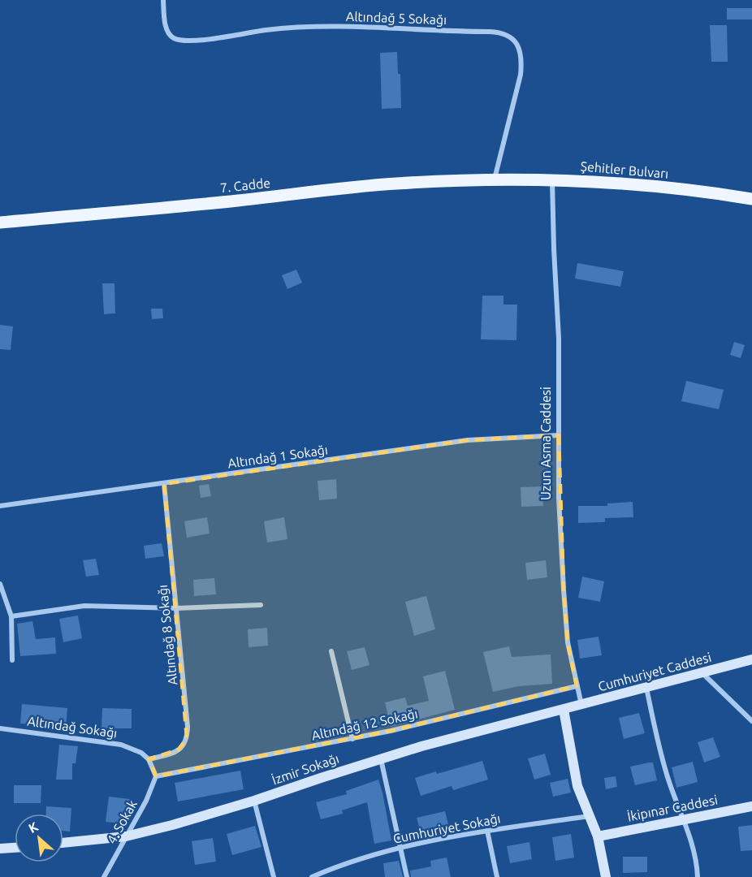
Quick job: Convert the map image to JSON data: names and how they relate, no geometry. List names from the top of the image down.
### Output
{
  "streets": {
    "main road": ["Şehitler Bulvarı", "7. Cadde"],
    "street": [
      "Altındağ 5 Sokağı",
      "Uzun Asma Caddesi",
      "Altındağ 1 Sokağı",
      "Altındağ 8 Sokağı",
      "Cumhuriyet Caddesi",
      "Altındağ 12 Sokağı",
      "Altındağ Sokağı",
      "İzmir Sokağı",
      "İkipınar Caddesi",
      "4. Sokak",
      "Cumhuriyet Sokağı"
    ]
  },
  "crossings": [
    ["Altındağ 5 Sokağı", "Şehitler Bulvarı"],
    ["Altındağ 5 Sokağı", "7. Cadde"],
    ["Şehitler Bulvarı", "7. Cadde"],
    ["Şehitler Bulvarı", "Uzun Asma Caddesi"],
    ["Uzun Asma Caddesi", "Altındağ 1 Sokağı"],
    ["Uzun Asma Caddesi", "Cumhuriyet Caddesi"],
    ["Uzun Asma Caddesi", "Altındağ 12 Sokağı"],
    ["Altındağ 1 Sokağı", "Altındağ 8 Sokağı"],
    ["Altındağ 8 Sokağı", "Altındağ Sokağı"],
    ["Cumhuriyet Caddesi", "İzmir Sokağı"],
    ["Altındağ 12 Sokağı", "4. Sokak"],
    ["İzmir Sokağı", "4. Sokak"]
  ],
  "north": "top left"
}
